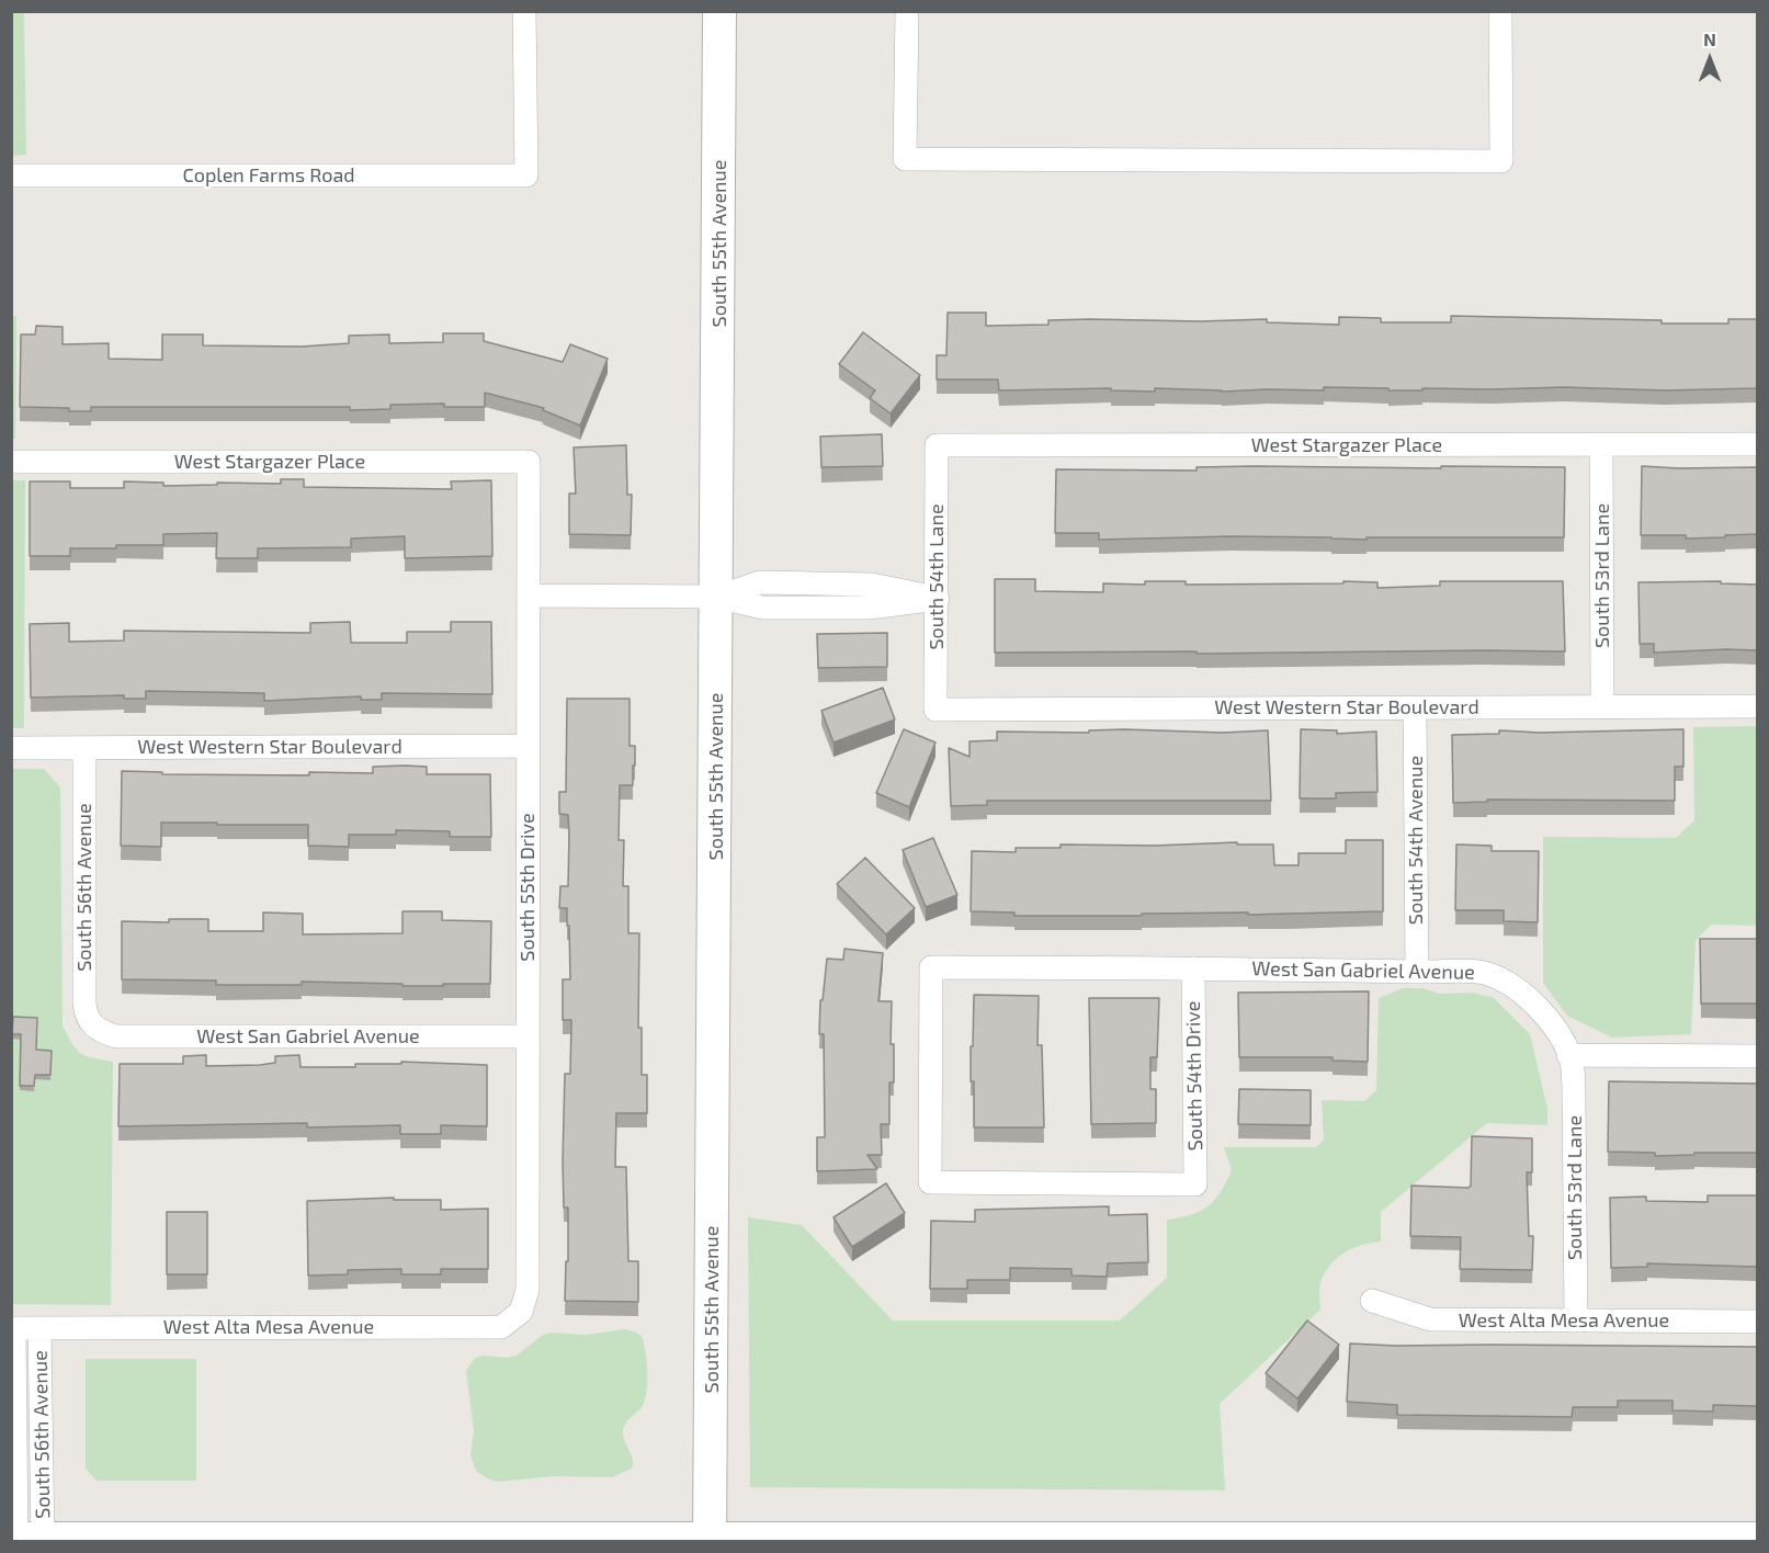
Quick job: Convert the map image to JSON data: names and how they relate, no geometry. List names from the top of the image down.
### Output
{
  "streets": {
    "main road": ["South 55th Avenue"],
    "street": [
      "Coplen Farms Road",
      "West Stargazer Place",
      "South 53rd Lane",
      "South 54th Lane",
      "West Western Star Boulevard",
      "South 54th Avenue",
      "South 56th Avenue",
      "South 55th Drive",
      "West San Gabriel Avenue",
      "South 54th Drive",
      "West Alta Mesa Avenue"
    ]
  },
  "crossings": [
    ["West Stargazer Place", "South 53rd Lane"],
    ["West Stargazer Place", "South 54th Lane"],
    ["West Stargazer Place", "South 55th Drive"],
    ["South 53rd Lane", "West Western Star Boulevard"],
    ["South 53rd Lane", "West San Gabriel Avenue"],
    ["South 53rd Lane", "West Alta Mesa Avenue"],
    ["South 54th Lane", "West Western Star Boulevard"],
    ["West Western Star Boulevard", "South 54th Avenue"],
    ["West Western Star Boulevard", "South 56th Avenue"],
    ["West Western Star Boulevard", "South 55th Drive"],
    ["South 54th Avenue", "West San Gabriel Avenue"],
    ["South 56th Avenue", "West San Gabriel Avenue"],
    ["South 56th Avenue", "West Alta Mesa Avenue"],
    ["South 55th Drive", "West San Gabriel Avenue"],
    ["South 55th Drive", "West Alta Mesa Avenue"],
    ["West San Gabriel Avenue", "South 54th Drive"]
  ],
  "north": "top"
}
